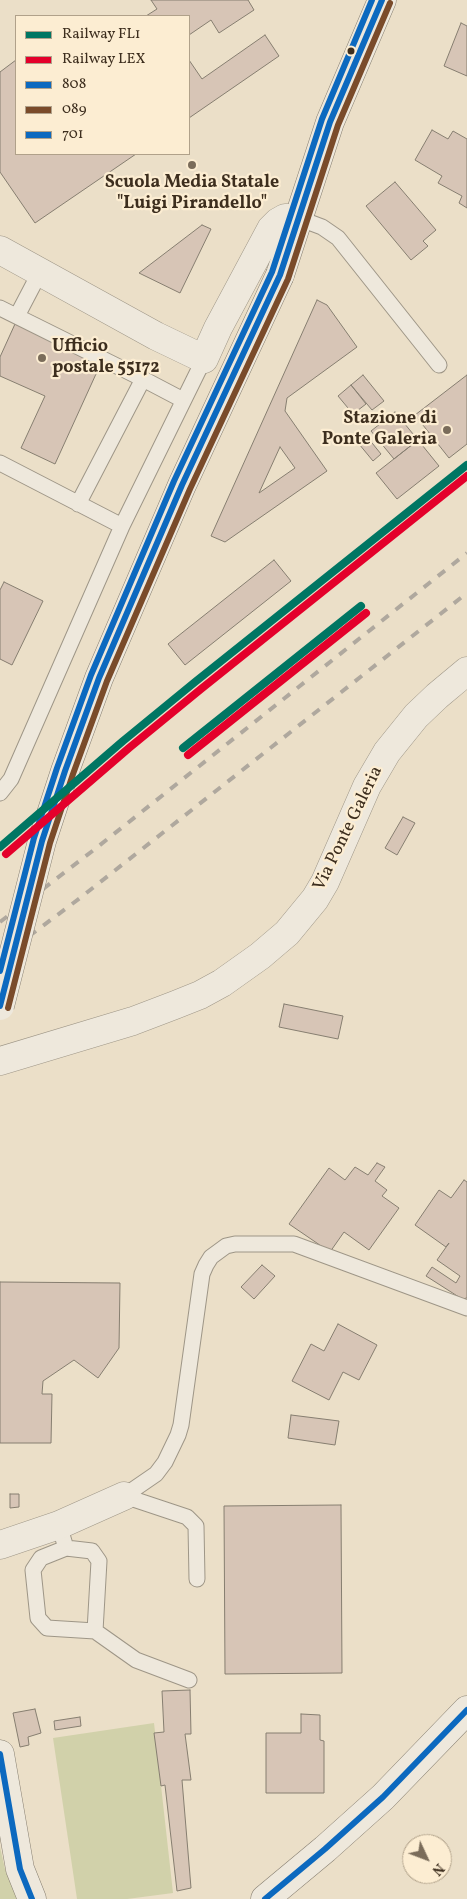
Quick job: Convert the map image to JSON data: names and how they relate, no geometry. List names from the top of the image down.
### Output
{
  "streets": {
    "main road": ["Via Ponte Galeria"]
  },
  "places": ["Scuola Media Statale \"Luigi Pirandello\"", "Ufficio postale 55172", "Stazione di Ponte Galeria"],
  "lines": [
    "transit line 808",
    "transit line 701",
    "transit line 089",
    "rail line FL1",
    "rail line LEX"
  ],
  "legend": [
    "Railway FL1",
    "Railway LEX",
    "808",
    "089",
    "701"
  ],
  "north": "bottom right"
}
